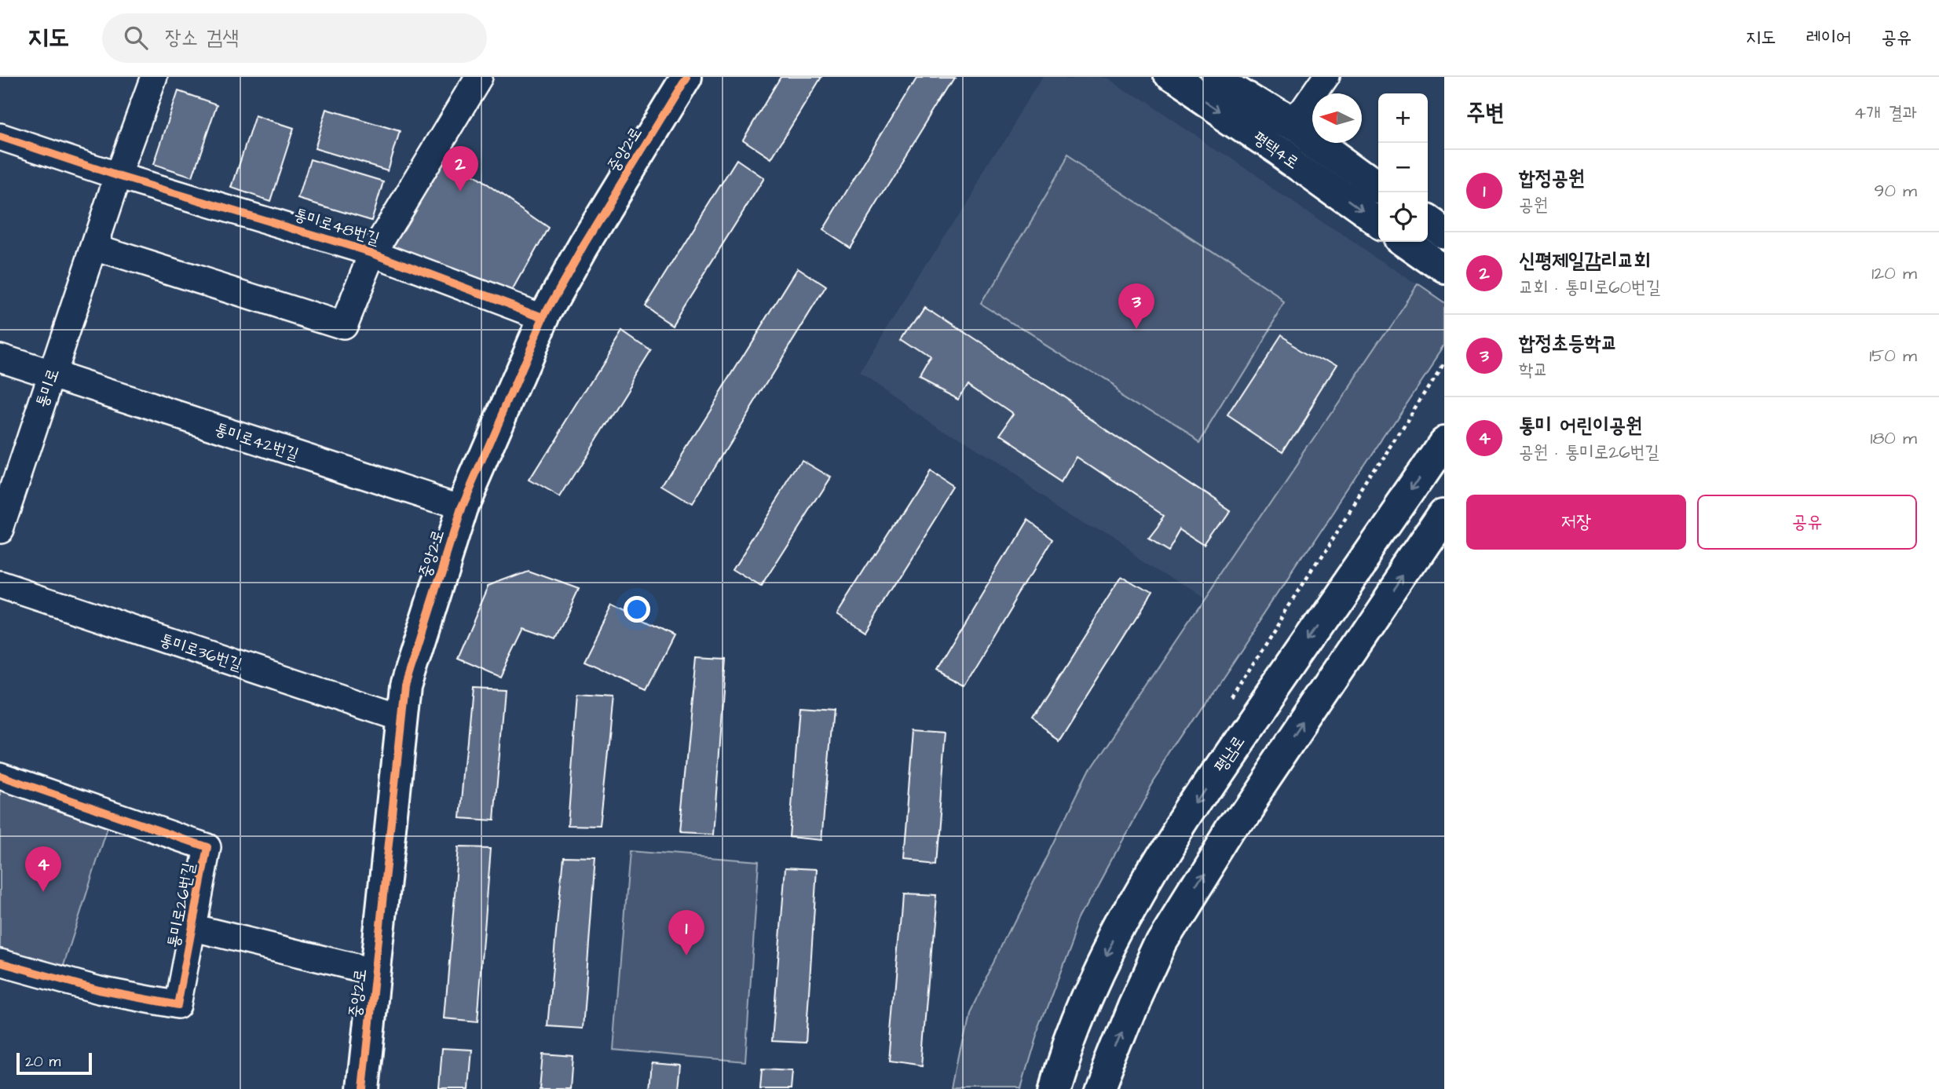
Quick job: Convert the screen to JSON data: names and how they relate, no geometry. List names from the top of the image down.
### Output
{
  "streets": {
    "street": [
      "중앙2로",
      "평택4로",
      "통미로48번길",
      "통미로",
      "통미로42번길",
      "통미로36번길",
      "평남로",
      "통미로26번길"
    ]
  },
  "crossings": [
    ["중앙2로", "통미로48번길"],
    ["중앙2로", "통미로42번길"],
    ["중앙2로", "통미로36번길"],
    ["통미로48번길", "통미로"],
    ["통미로", "통미로42번길"]
  ],
  "scale_bar": "20 m",
  "north": "left",
  "page": {
    "header": "지도",
    "search": "장소 검색",
    "nav": ["지도", "레이어", "공유"],
    "heading": ["주변", "4개 결과"],
    "map_buttons": ["+", "−"],
    "pins": [
      "2",
      "3",
      "4",
      "1"
    ],
    "list": [
      {
        "mark": "1",
        "name": "합정공원",
        "note": "공원",
        "value": "90 m"
      },
      {
        "mark": "2",
        "name": "신평제일감리교회",
        "note": "교회 · 통미로60번길",
        "value": "120 m"
      },
      {
        "mark": "3",
        "name": "합정초등학교",
        "note": "학교",
        "value": "150 m"
      },
      {
        "mark": "4",
        "name": "통미 어린이공원",
        "note": "공원 · 통미로26번길",
        "value": "180 m"
      }
    ],
    "buttons": ["저장", "공유"],
    "scale": "20 m"
  }
}
